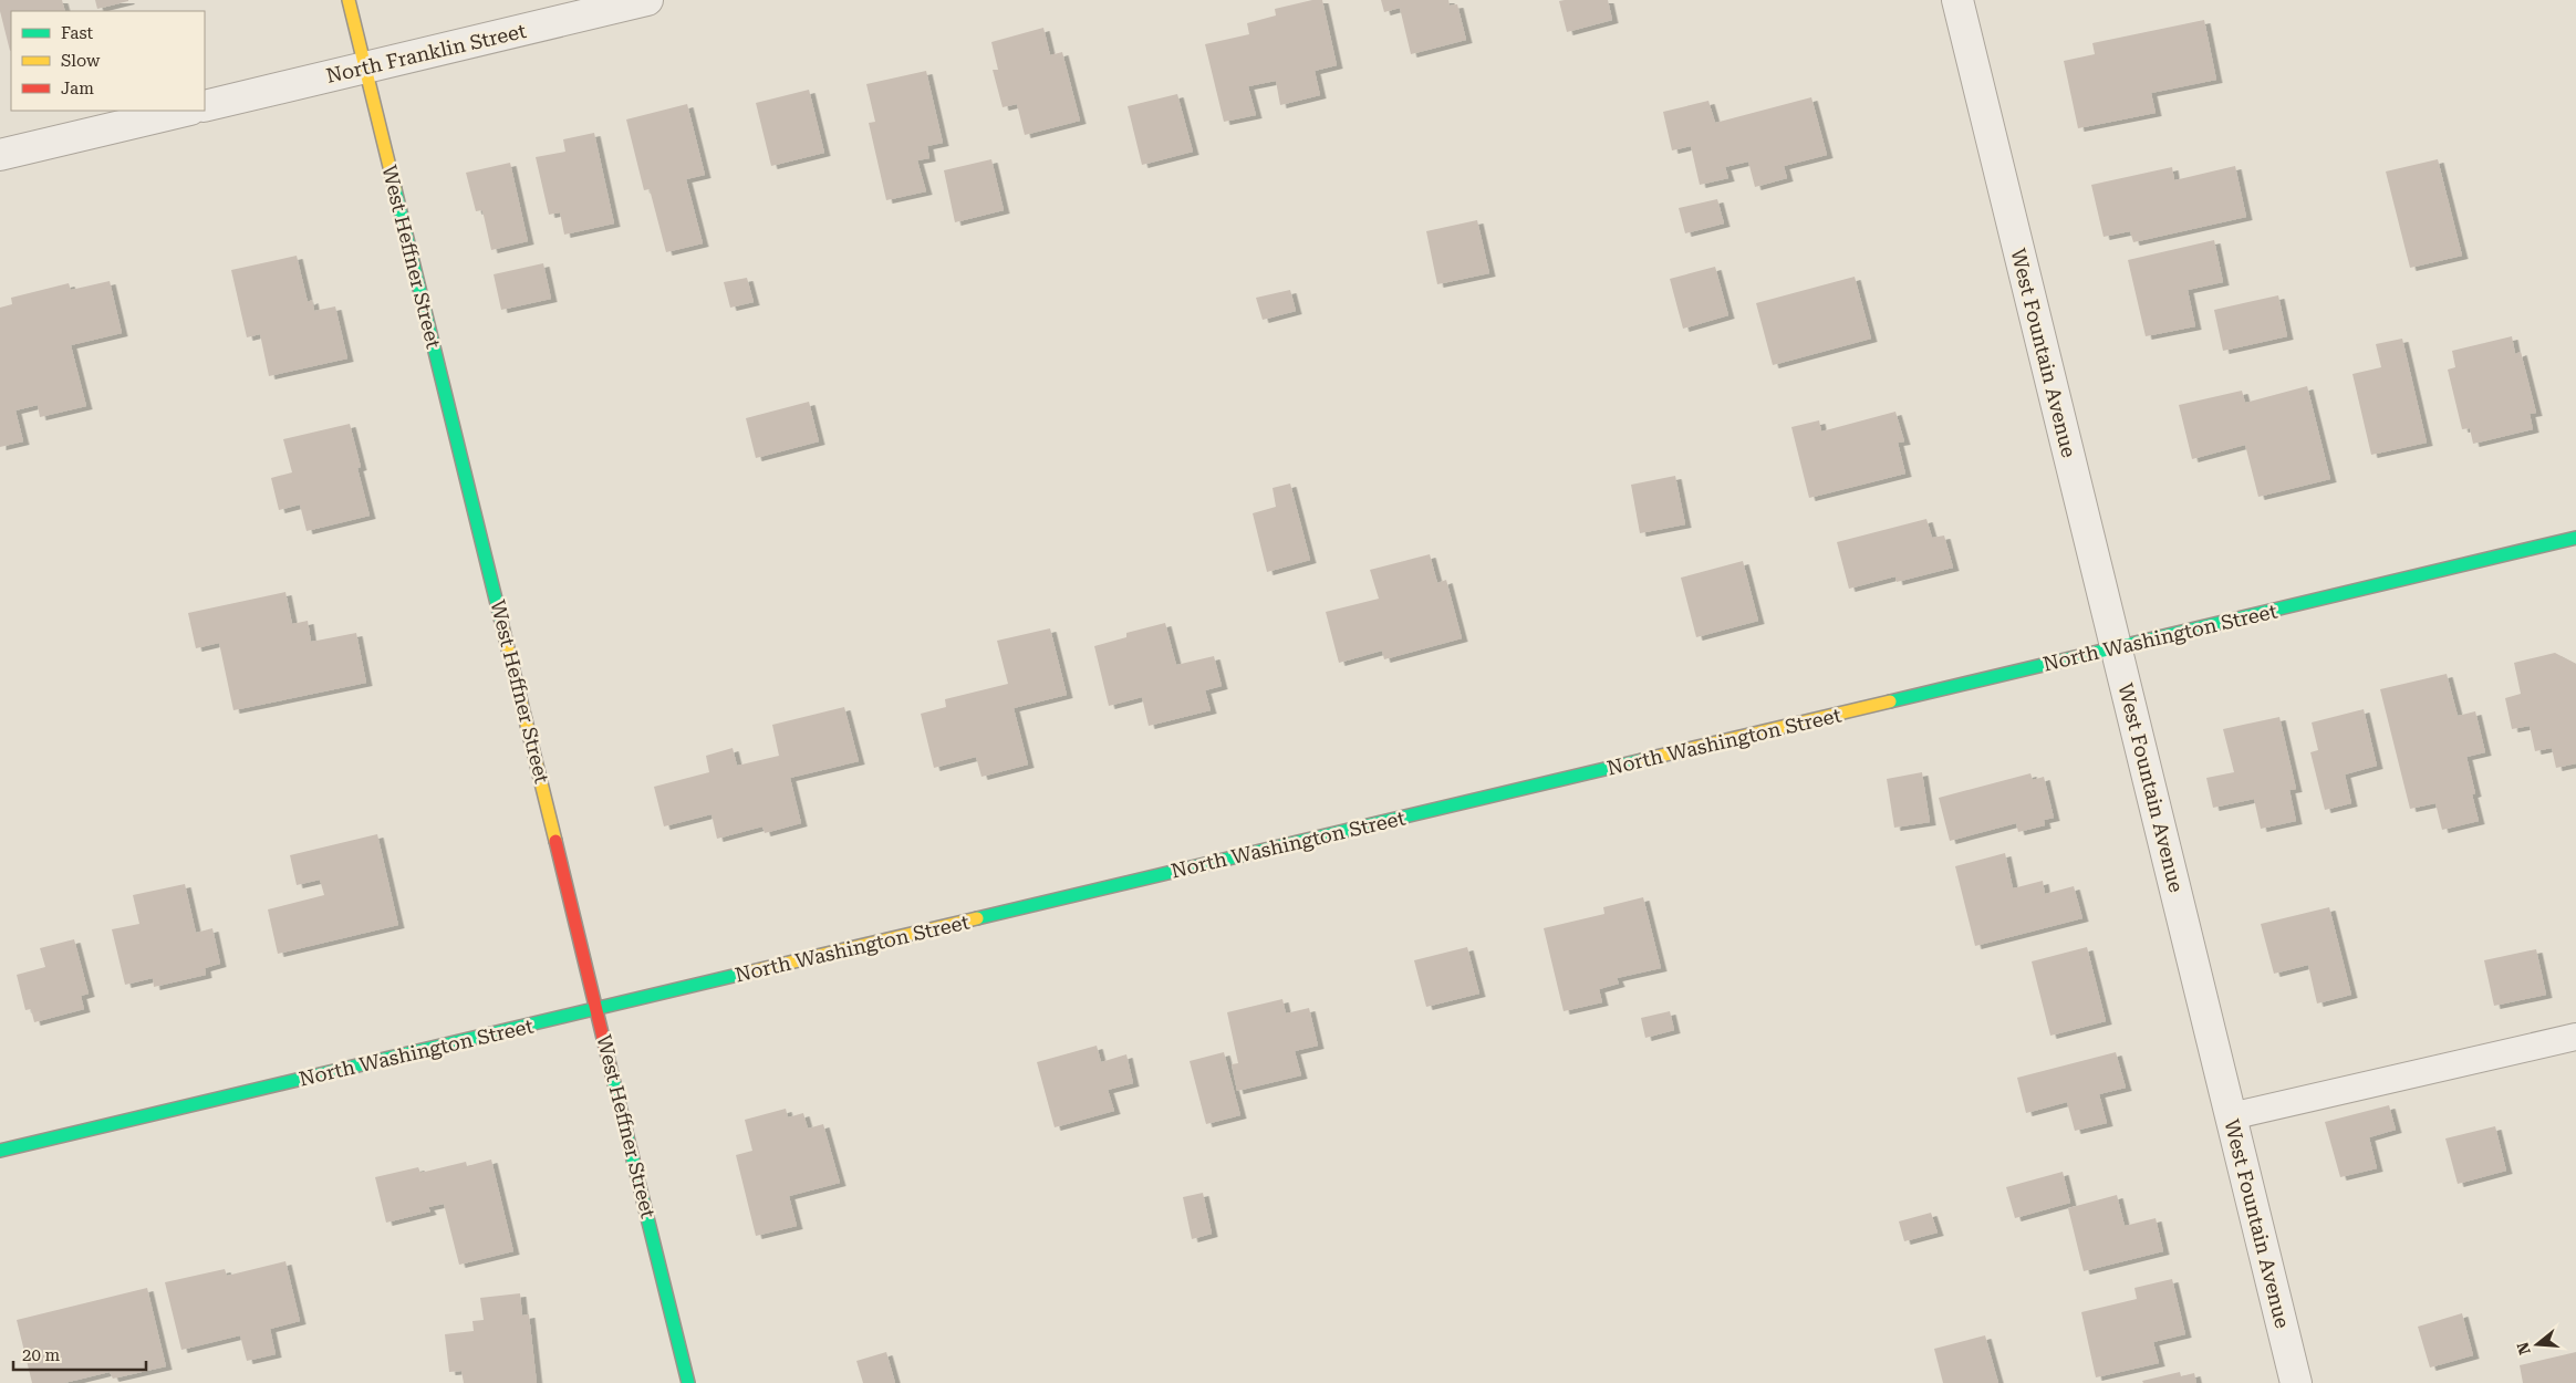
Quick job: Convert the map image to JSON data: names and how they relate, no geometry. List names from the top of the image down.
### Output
{
  "streets": {
    "street": [
      "North Franklin Street",
      "West Heffner Street",
      "West Fountain Avenue",
      "North Washington Street"
    ]
  },
  "crossings": [
    ["North Franklin Street", "West Heffner Street"],
    ["West Heffner Street", "North Washington Street"],
    ["West Fountain Avenue", "North Washington Street"]
  ],
  "legend": ["Fast", "Slow", "Jam"],
  "scale_bar": "20 m",
  "north": "left"
}
